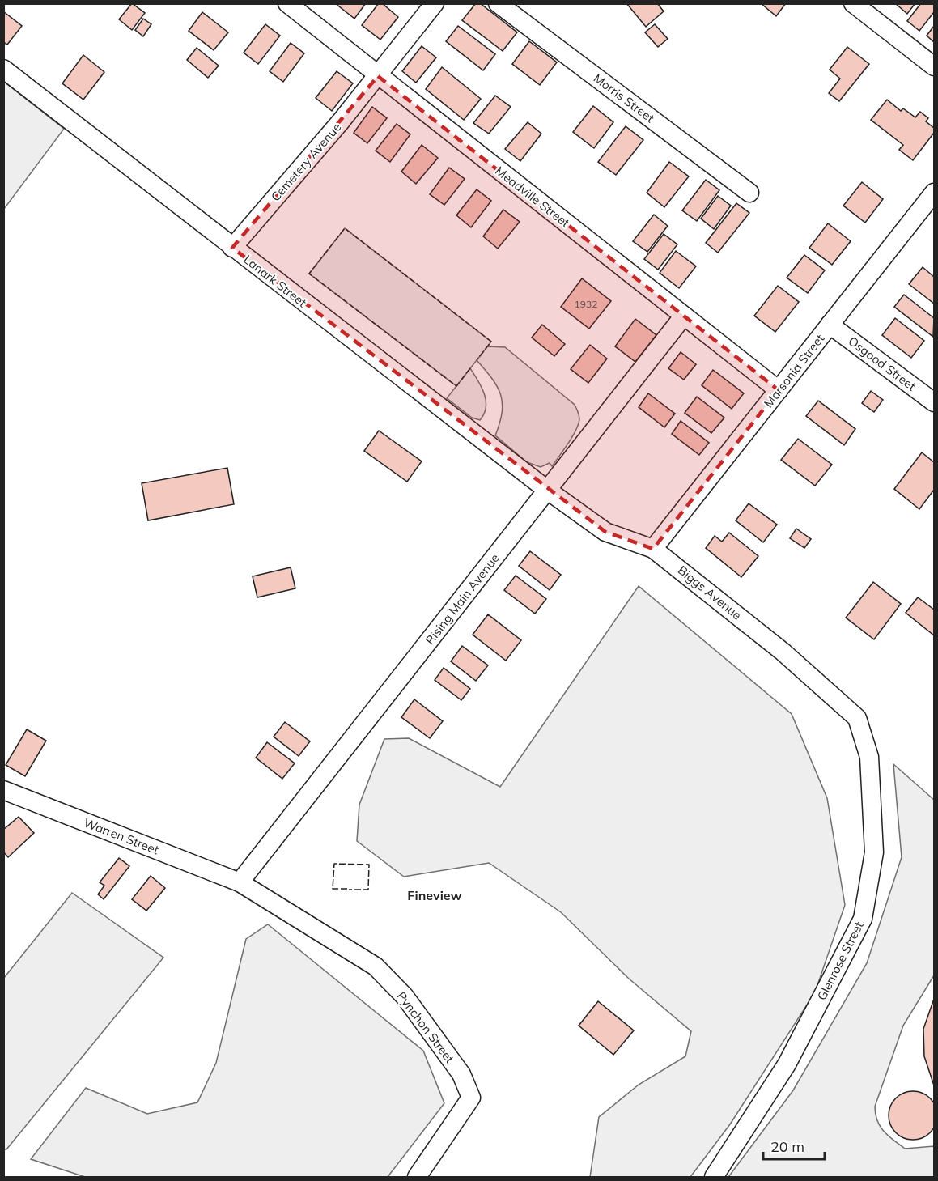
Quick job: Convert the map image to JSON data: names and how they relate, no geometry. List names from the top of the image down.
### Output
{
  "streets": {
    "street": [
      "Morris Street",
      "Cemetery Avenue",
      "Meadville Street",
      "Lanark Street",
      "Osgood Street",
      "Marsonia Street",
      "Biggs Avenue",
      "Rising Main Avenue",
      "Warren Street",
      "Glenrose Street",
      "Pynchon Street"
    ]
  },
  "crossings": [
    ["Cemetery Avenue", "Meadville Street"],
    ["Cemetery Avenue", "Lanark Street"],
    ["Meadville Street", "Marsonia Street"],
    ["Meadville Street", "Rising Main Avenue"],
    ["Lanark Street", "Biggs Avenue"],
    ["Lanark Street", "Rising Main Avenue"],
    ["Osgood Street", "Marsonia Street"],
    ["Marsonia Street", "Biggs Avenue"],
    ["Biggs Avenue", "Rising Main Avenue"],
    ["Biggs Avenue", "Glenrose Street"],
    ["Rising Main Avenue", "Warren Street"],
    ["Rising Main Avenue", "Pynchon Street"],
    ["Warren Street", "Pynchon Street"]
  ],
  "districts": ["Fineview"],
  "house_numbers": ["1932"],
  "scale_bar": "20 m"
}
